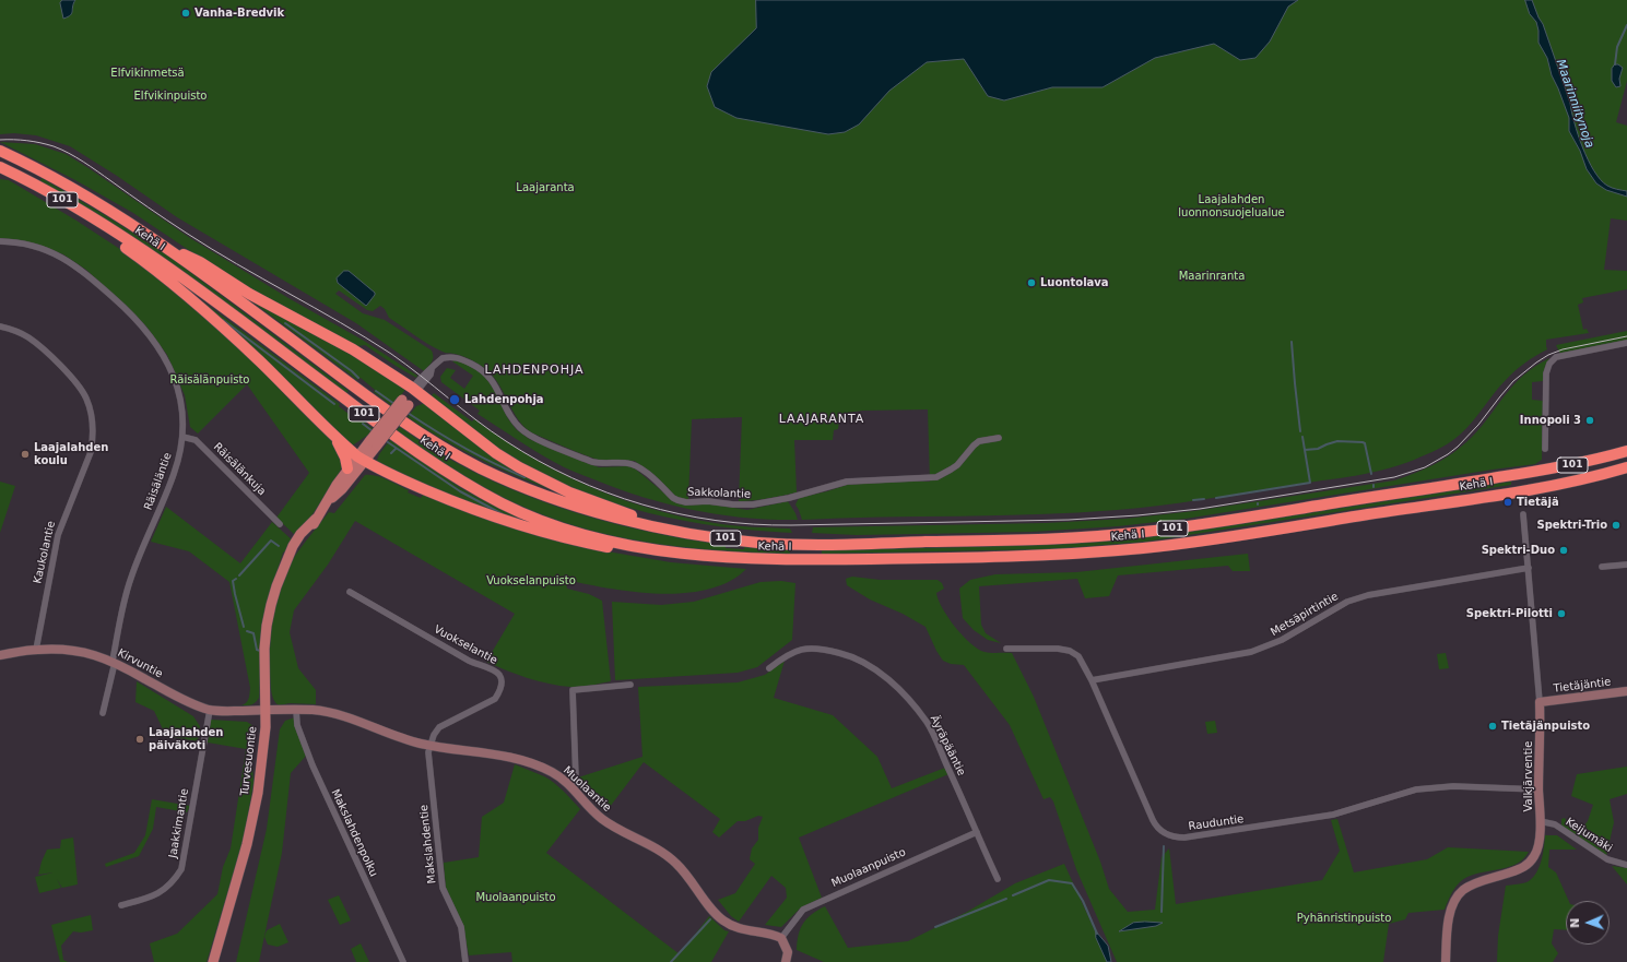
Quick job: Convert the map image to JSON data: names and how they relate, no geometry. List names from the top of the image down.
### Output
{
  "streets": {
    "highway": ["101", "Kehä I"],
    "main road": ["Turvesuontie"],
    "street": [
      "Räisälänkuja",
      "Räisäläntie",
      "Sakkolantie",
      "Kaukolantie",
      "Metsäpirtintie",
      "Vuokselantie",
      "Kirvuntie",
      "Tietäjäntie",
      "Äyräpääntie",
      "Valkjärventie",
      "Muolaantie",
      "Jaakkimantie",
      "Rauduntie",
      "Makslahdenpolku",
      "Keijumäki",
      "Makslahdentie",
      "Muolaanpuisto"
    ]
  },
  "crossings": [
    ["Räisälänkuja", "Räisäläntie"],
    ["Räisäläntie", "Kirvuntie"],
    ["Sakkolantie", "Turvesuontie"],
    ["Kaukolantie", "Kirvuntie"],
    ["Metsäpirtintie", "Valkjärventie"],
    ["Metsäpirtintie", "Rauduntie"],
    ["Vuokselantie", "Muolaantie"],
    ["Vuokselantie", "Makslahdentie"],
    ["Kirvuntie", "Turvesuontie"],
    ["Kirvuntie", "Muolaantie"],
    ["Kirvuntie", "Jaakkimantie"],
    ["Tietäjäntie", "Valkjärventie"],
    ["Äyräpääntie", "Muolaanpuisto"],
    ["Turvesuontie", "Muolaantie"],
    ["Valkjärventie", "Rauduntie"],
    ["Valkjärventie", "Keijumäki"],
    ["Muolaantie", "Makslahdenpolku"],
    ["Muolaantie", "Makslahdentie"],
    ["Muolaantie", "Muolaanpuisto"]
  ],
  "districts": ["LAHDENPOHJA", "LAAJARANTA"],
  "water": ["Maarinniitynoja"],
  "parks": [
    "Elfvikinmetsä",
    "Elfvikinpuisto",
    "Laajaranta",
    "Laajalahden luonnonsuojelualue",
    "Maarinranta",
    "Räisälänpuisto",
    "Vuokselanpuisto",
    "Muolaanpuisto",
    "Pyhänristinpuisto"
  ],
  "places": [
    "Vanha-Bredvik",
    "Luontolava",
    "Lahdenpohja",
    "Innopoli 3",
    "Laajalahden koulu",
    "Tietäjä",
    "Spektri-Trio",
    "Spektri-Duo",
    "Spektri-Pilotti",
    "Tietäjänpuisto",
    "Laajalahden päiväkoti"
  ],
  "north": "left"
}
